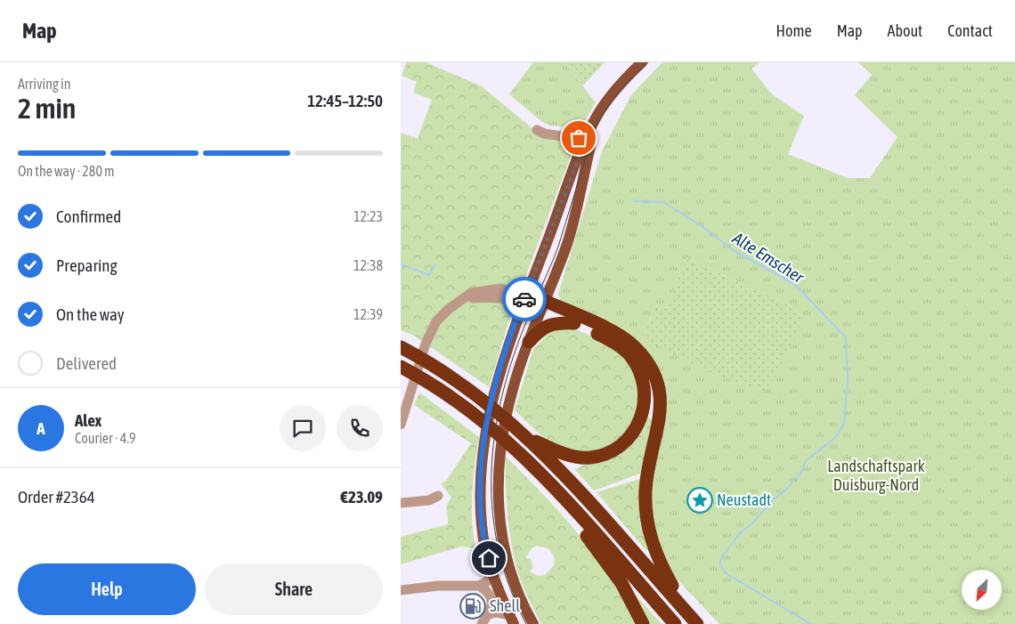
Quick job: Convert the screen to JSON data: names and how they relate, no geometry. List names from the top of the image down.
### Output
{
  "water": ["Alte Emscher"],
  "parks": ["Landschaftspark Duisburg-Nord"],
  "places": {
    "place": ["Neustadt"],
    "fuel station": ["Shell"]
  },
  "north": "bottom left",
  "page": {
    "header": "Map",
    "nav": [
      "Home",
      "Map",
      "About",
      "Contact"
    ],
    "heading": ["2 min", "Arriving in", "12:45–12:50"],
    "panel": [
      "Alex",
      "Courier · 4.9",
      "Order #2364",
      "€23.09"
    ],
    "bar": "On the way · 280 m",
    "list": [
      ["Confirmed", "12:23"],
      ["Preparing", "12:38"],
      ["On the way", "12:39"],
      "Delivered"
    ],
    "round": "A",
    "buttons": ["Help", "Share"]
  }
}
